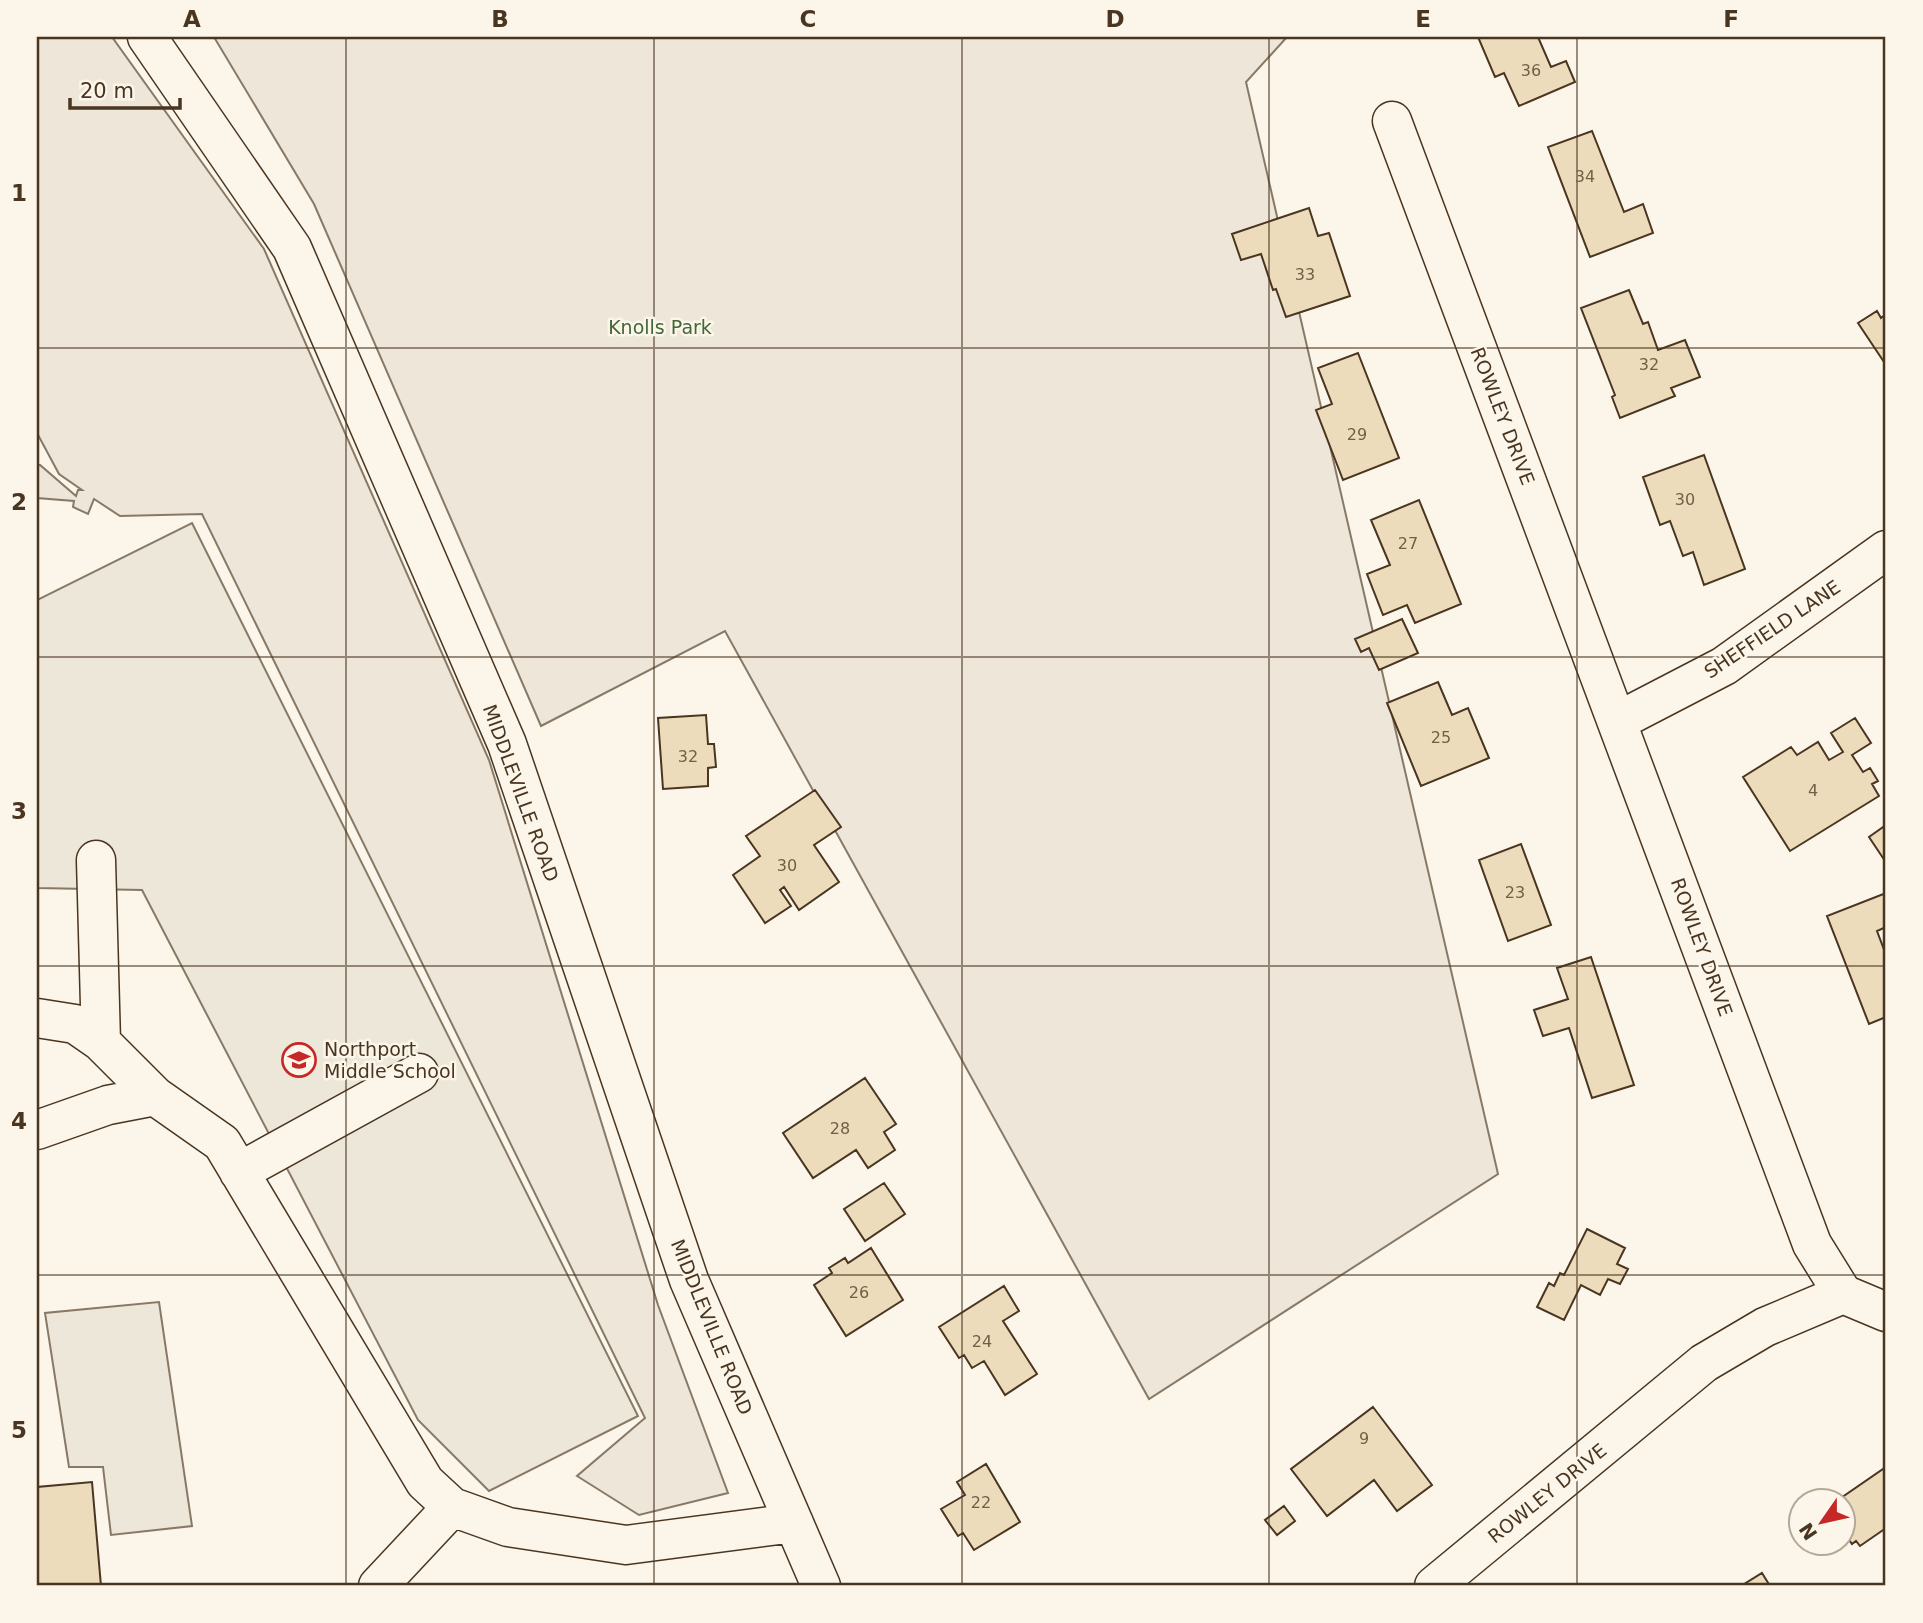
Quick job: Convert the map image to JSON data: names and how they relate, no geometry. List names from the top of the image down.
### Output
{
  "streets": {
    "street": ["ROWLEY DRIVE", "SHEFFIELD LANE", "MIDDLEVILLE ROAD"]
  },
  "crossings": [
    ["ROWLEY DRIVE", "SHEFFIELD LANE"]
  ],
  "parks": ["Knolls Park"],
  "places": {
    "school or university": ["Northport Middle School"]
  },
  "house_numbers": [
    "36",
    "34",
    "33",
    "32",
    "29",
    "30",
    "27",
    "25",
    "32",
    "4",
    "30",
    "23",
    "28",
    "26",
    "24",
    "9",
    "22"
  ],
  "scale_bar": "20 m",
  "north": "bottom left",
  "grid": {
    "columns": [
      "A",
      "B",
      "C",
      "D",
      "E",
      "F"
    ],
    "rows": [
      "1",
      "2",
      "3",
      "4",
      "5"
    ]
  }
}
